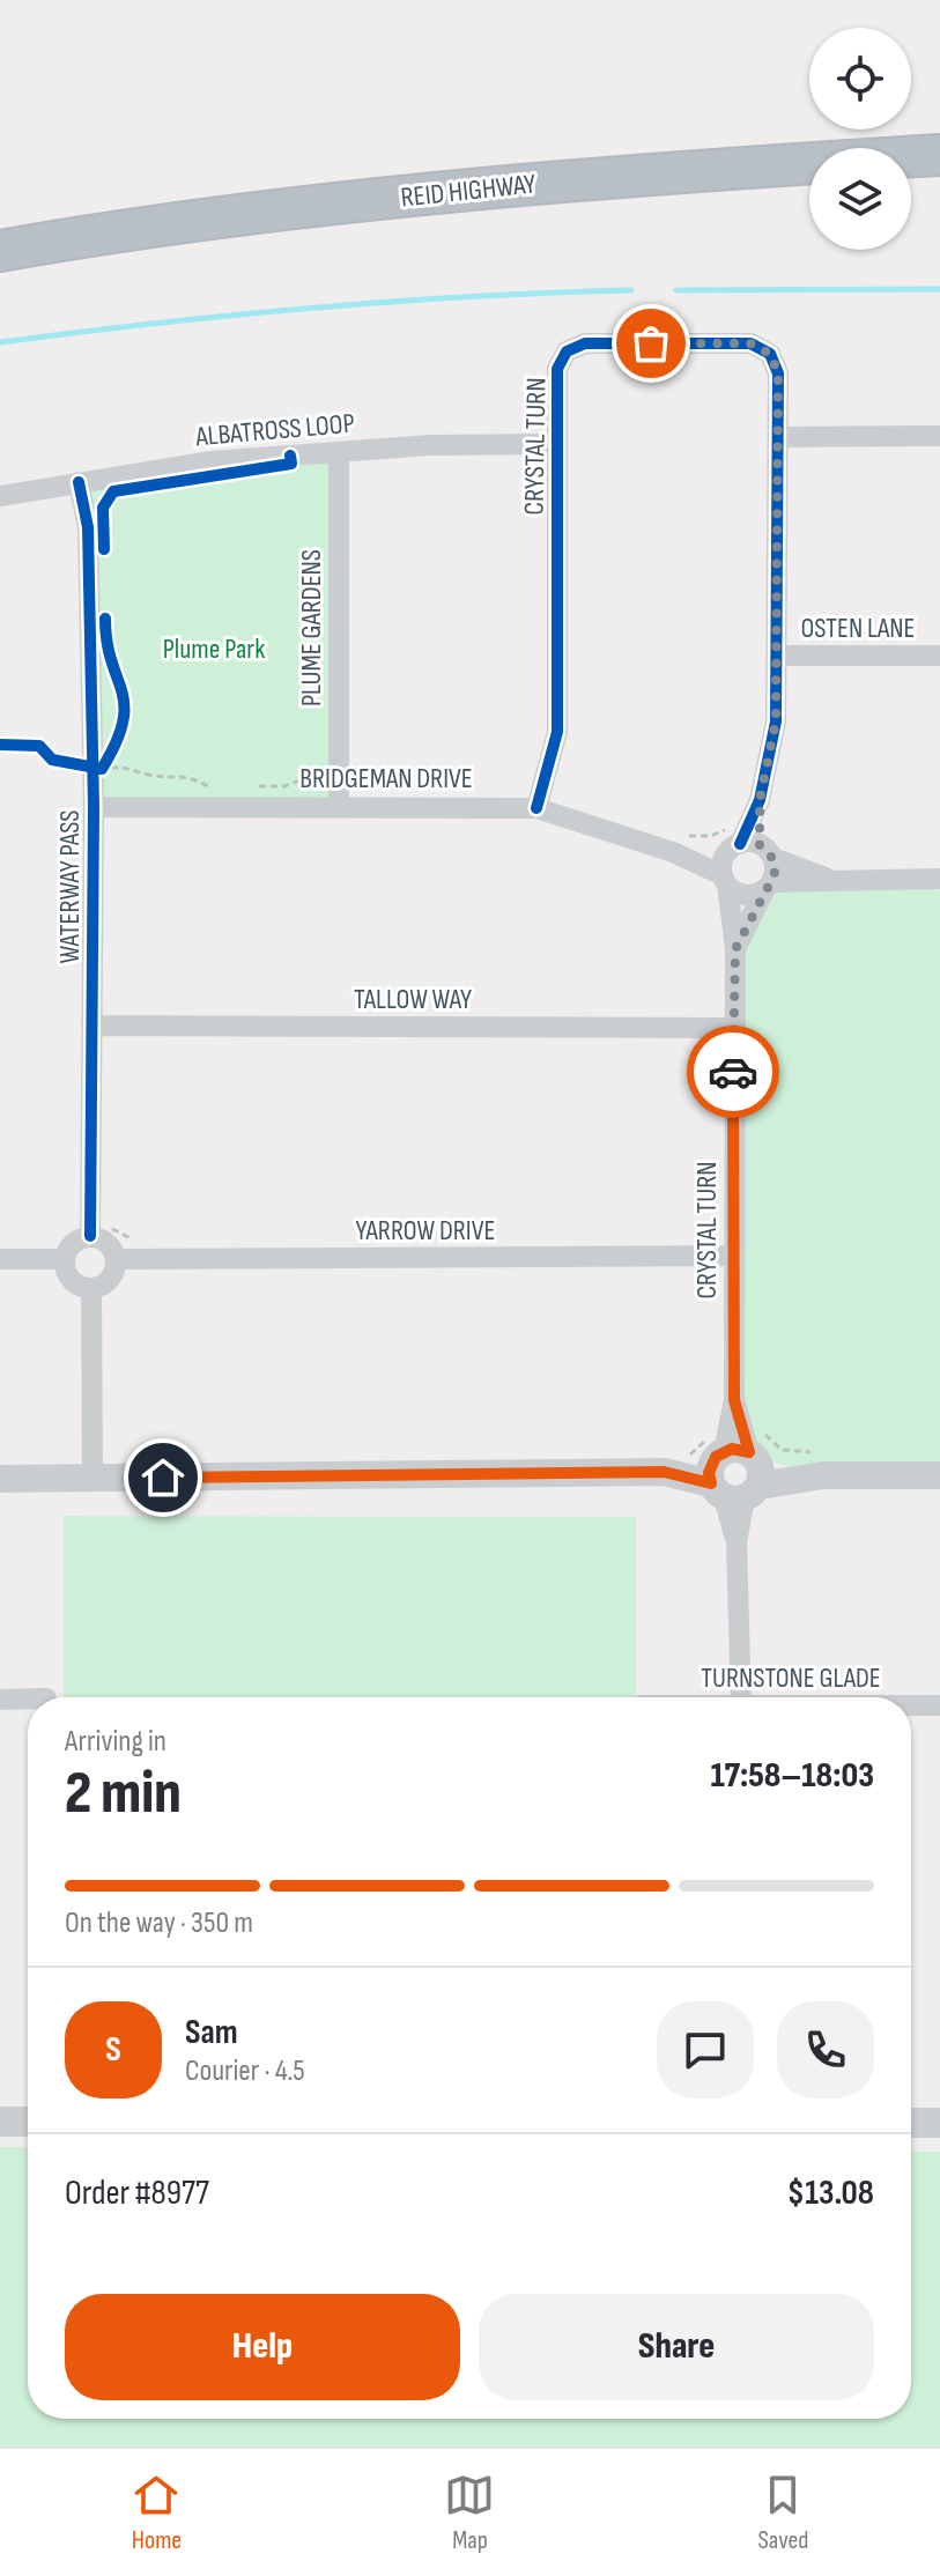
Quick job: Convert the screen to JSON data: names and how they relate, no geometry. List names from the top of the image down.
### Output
{
  "streets": {
    "highway": ["REID HIGHWAY"],
    "street": [
      "ALBATROSS LOOP",
      "CRYSTAL TURN",
      "PLUME GARDENS",
      "OSTEN LANE",
      "BRIDGEMAN DRIVE",
      "WATERWAY PASS",
      "TALLOW WAY",
      "YARROW DRIVE",
      "TURNSTONE GLADE"
    ]
  },
  "crossings": [
    ["ALBATROSS LOOP", "CRYSTAL TURN"],
    ["ALBATROSS LOOP", "PLUME GARDENS"],
    ["ALBATROSS LOOP", "WATERWAY PASS"],
    ["CRYSTAL TURN", "OSTEN LANE"],
    ["CRYSTAL TURN", "BRIDGEMAN DRIVE"],
    ["CRYSTAL TURN", "TALLOW WAY"],
    ["CRYSTAL TURN", "YARROW DRIVE"],
    ["PLUME GARDENS", "BRIDGEMAN DRIVE"],
    ["BRIDGEMAN DRIVE", "WATERWAY PASS"],
    ["WATERWAY PASS", "TALLOW WAY"],
    ["WATERWAY PASS", "YARROW DRIVE"]
  ],
  "parks": ["Plume Park"],
  "page": {
    "heading": ["2 min", "Arriving in", "17:58–18:03"],
    "panel": [
      "Sam",
      "Courier · 4.5",
      "Order #8977",
      "$13.08"
    ],
    "bar": "On the way · 350 m",
    "round": "S",
    "buttons": ["Help", "Share"],
    "tabs": ["Home", "Map", "Saved"]
  }
}
